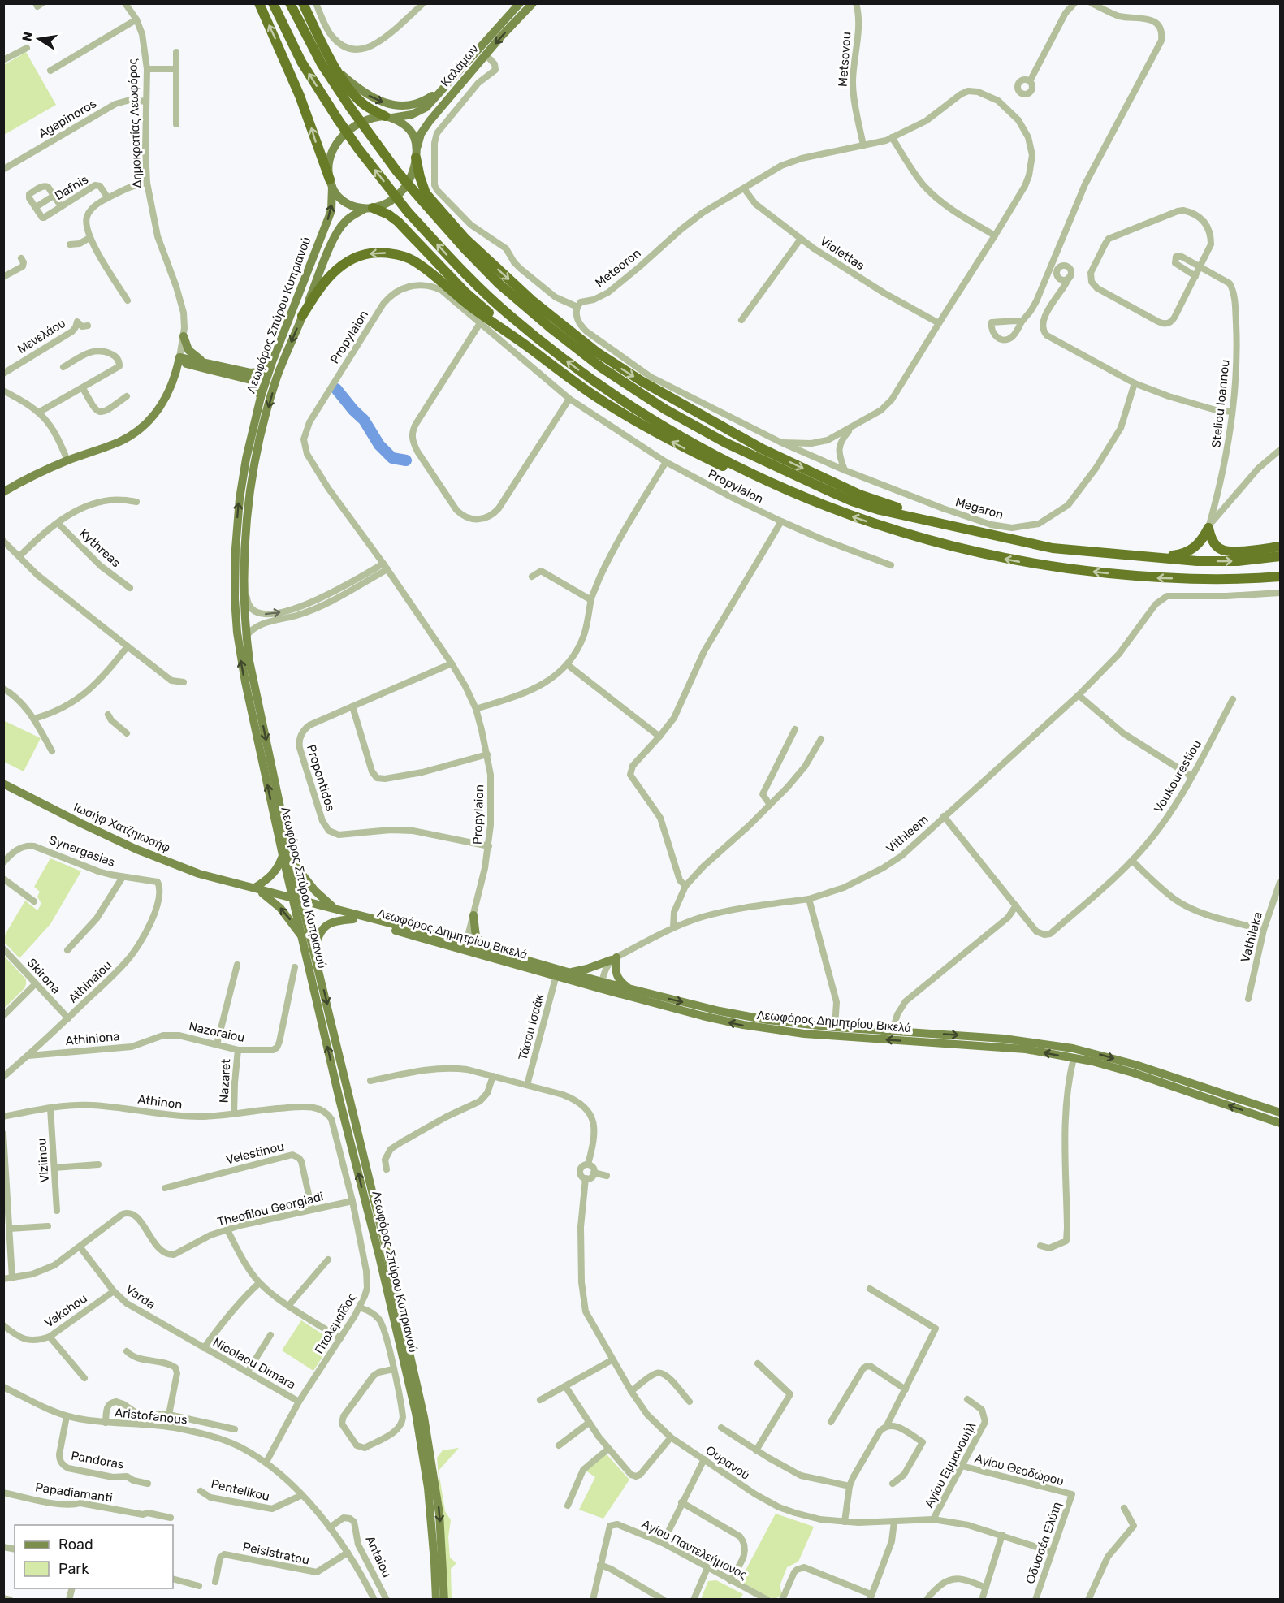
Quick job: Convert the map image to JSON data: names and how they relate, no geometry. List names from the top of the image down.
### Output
{
  "streets": {
    "main road": [
      "Καλάμων",
      "Δημοκρατίας Λεωφόρος",
      "Λεωφόρος Σπύρου Κυπριανού",
      "Ιωσήφ Χατζηιωσήφ",
      "Λεωφόρος Δημητρίου Βικελά"
    ],
    "street": [
      "Metsovou",
      "Agapinoros",
      "Dafnis",
      "Violettas",
      "Meteoron",
      "Μενελάου",
      "Propylaion",
      "Steliou Ioannou",
      "Megaron",
      "Kythreas",
      "Voukourestiou",
      "Propontidos",
      "Vithleem",
      "Synergasias",
      "Vathilaka",
      "Skirona",
      "Athinaiou",
      "Τάσου Ισαάκ",
      "Nazoraiou",
      "Athiniona",
      "Nazaret",
      "Athinon",
      "Velestinou",
      "Viziinou",
      "Theofilou Georgiadi",
      "Varda",
      "Vakchou",
      "Πτολεμαΐδος",
      "Nicolaou Dimara",
      "Aristofanous",
      "Pandoras",
      "Ουρανού",
      "Αγίου Εμμανουήλ",
      "Αγίου Θεοδώρου",
      "Pentelikou",
      "Papadiamanti",
      "Οδυσσέα Ελύτη",
      "Αγίου Παντελεήμονος",
      "Peisistratou",
      "Antaiou"
    ]
  },
  "crossings": [
    ["Metsovou", "Meteoron"],
    ["Καλάμων", "Λεωφόρος Σπύρου Κυπριανού"],
    ["Agapinoros", "Δημοκρατίας Λεωφόρος"],
    ["Violettas", "Meteoron"],
    ["Meteoron", "Megaron"],
    ["Λεωφόρος Σπύρου Κυπριανού", "Ιωσήφ Χατζηιωσήφ"],
    ["Λεωφόρος Σπύρου Κυπριανού", "Λεωφόρος Δημητρίου Βικελά"],
    ["Propylaion", "Propontidos"],
    ["Propylaion", "Λεωφόρος Δημητρίου Βικελά"],
    ["Ιωσήφ Χατζηιωσήφ", "Λεωφόρος Δημητρίου Βικελά"],
    ["Synergasias", "Athinaiou"],
    ["Λεωφόρος Δημητρίου Βικελά", "Τάσου Ισαάκ"],
    ["Skirona", "Athinaiou"],
    ["Athinaiou", "Athiniona"],
    ["Nazoraiou", "Athiniona"],
    ["Nazoraiou", "Nazaret"],
    ["Nazaret", "Athinon"],
    ["Athinon", "Viziinou"],
    ["Athinon", "Πτολεμαΐδος"],
    ["Velestinou", "Theofilou Georgiadi"],
    ["Theofilou Georgiadi", "Varda"],
    ["Theofilou Georgiadi", "Πτολεμαΐδος"],
    ["Varda", "Vakchou"],
    ["Varda", "Nicolaou Dimara"],
    ["Πτολεμαΐδος", "Nicolaou Dimara"],
    ["Πτολεμαΐδος", "Aristofanous"],
    ["Aristofanous", "Pandoras"],
    ["Aristofanous", "Pentelikou"],
    ["Aristofanous", "Peisistratou"],
    ["Aristofanous", "Antaiou"],
    ["Ουρανού", "Αγίου Εμμανουήλ"],
    ["Ουρανού", "Οδυσσέα Ελύτη"],
    ["Αγίου Εμμανουήλ", "Αγίου Θεοδώρου"],
    ["Αγίου Θεοδώρου", "Οδυσσέα Ελύτη"]
  ],
  "legend": ["Road", "Park"],
  "north": "left"
}
